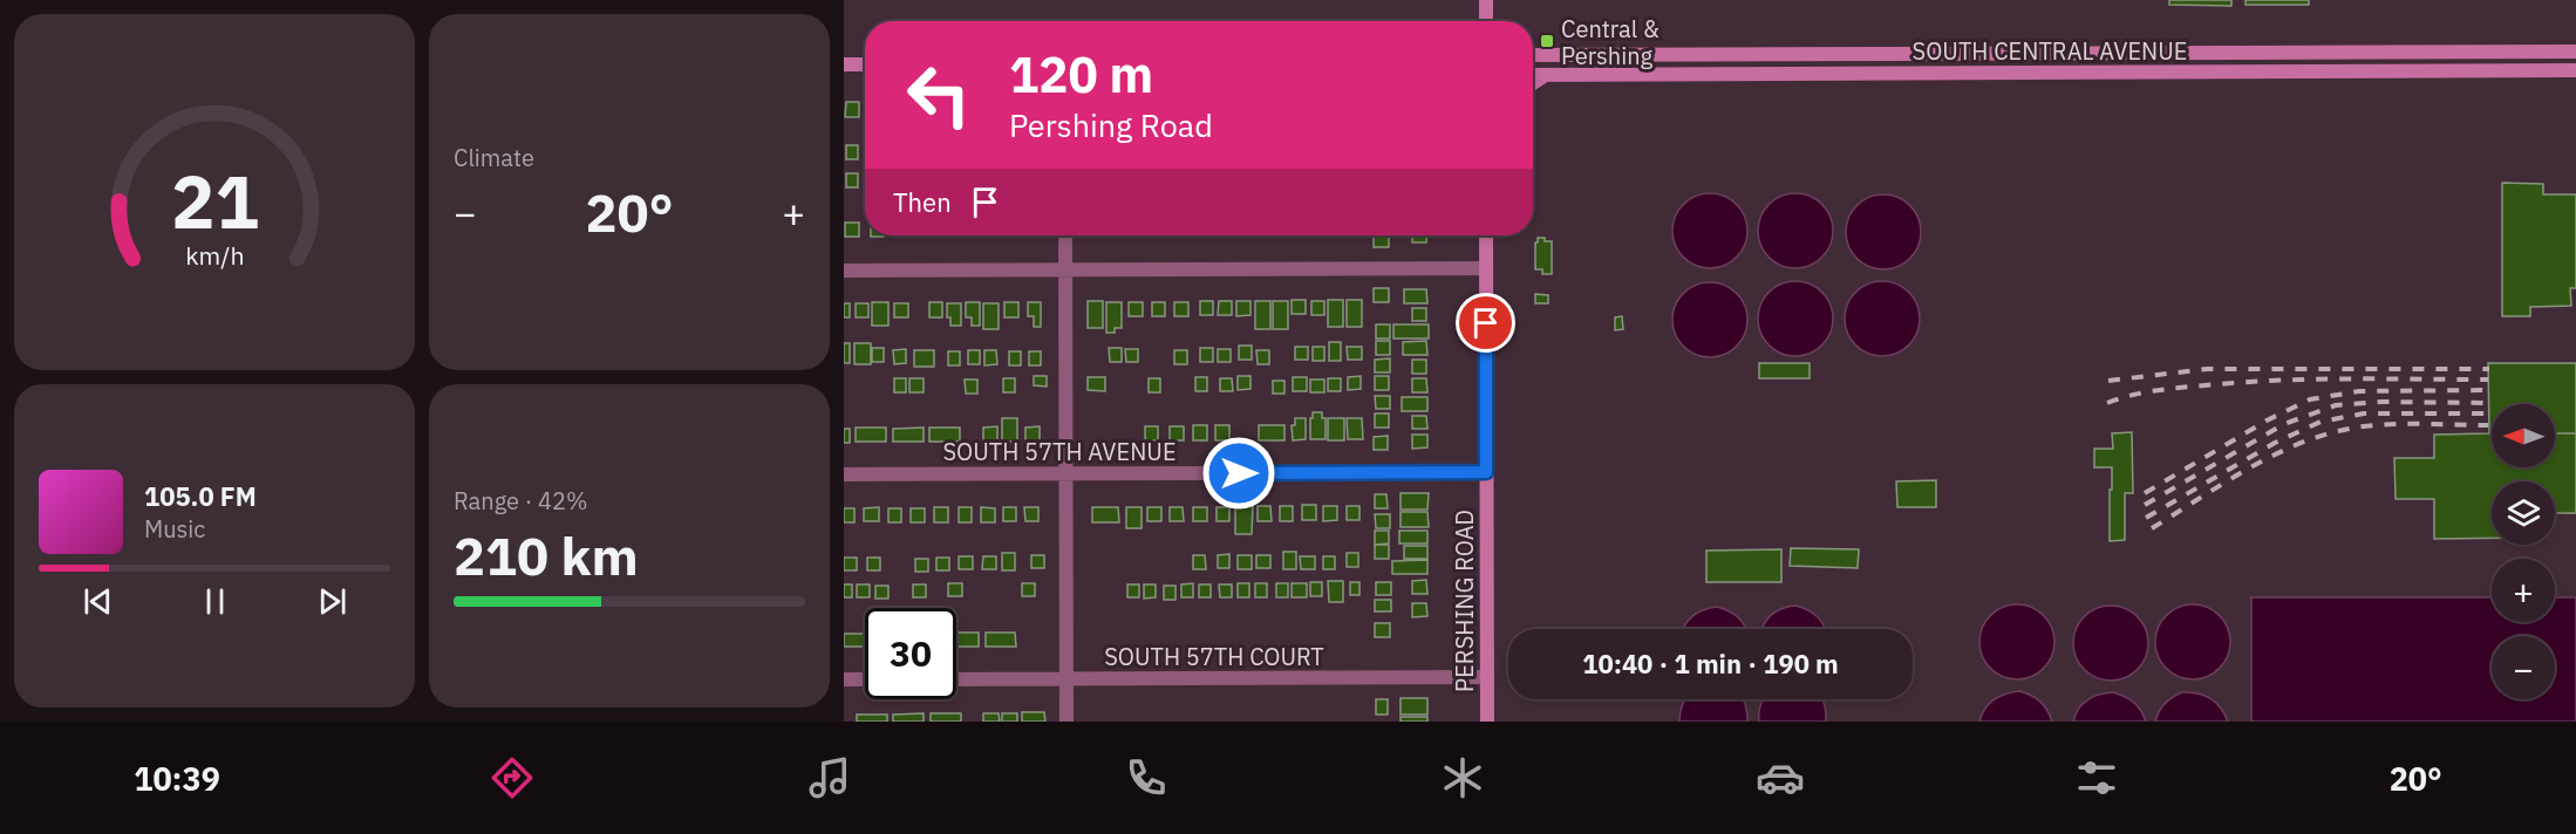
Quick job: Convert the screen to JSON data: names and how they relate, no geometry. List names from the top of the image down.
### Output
{
  "streets": {
    "main road": ["SOUTH CENTRAL AVENUE", "PERSHING ROAD"],
    "street": ["SOUTH 57TH AVENUE", "SOUTH 57TH COURT"]
  },
  "crossings": [
    ["SOUTH 57TH AVENUE", "PERSHING ROAD"],
    ["PERSHING ROAD", "SOUTH 57TH COURT"]
  ],
  "places": {
    "transit": ["Central & Pershing"]
  },
  "north": "left",
  "page": {
    "tile": [
      "Climate",
      ["Range · 42%", "210 km"]
    ],
    "turn": ["120 m", "Pershing Road"],
    "then": "Then",
    "heat": ["−", "20°", "+"],
    "map_buttons": ["+", "−"],
    "song": ["105.0 FM", "Music"],
    "limit": "30",
    "trip": "10:40 · 1 min · 190 m",
    "tabs": ["10:39", "20°"],
    "gauge": ["21", "km/h"]
  }
}
